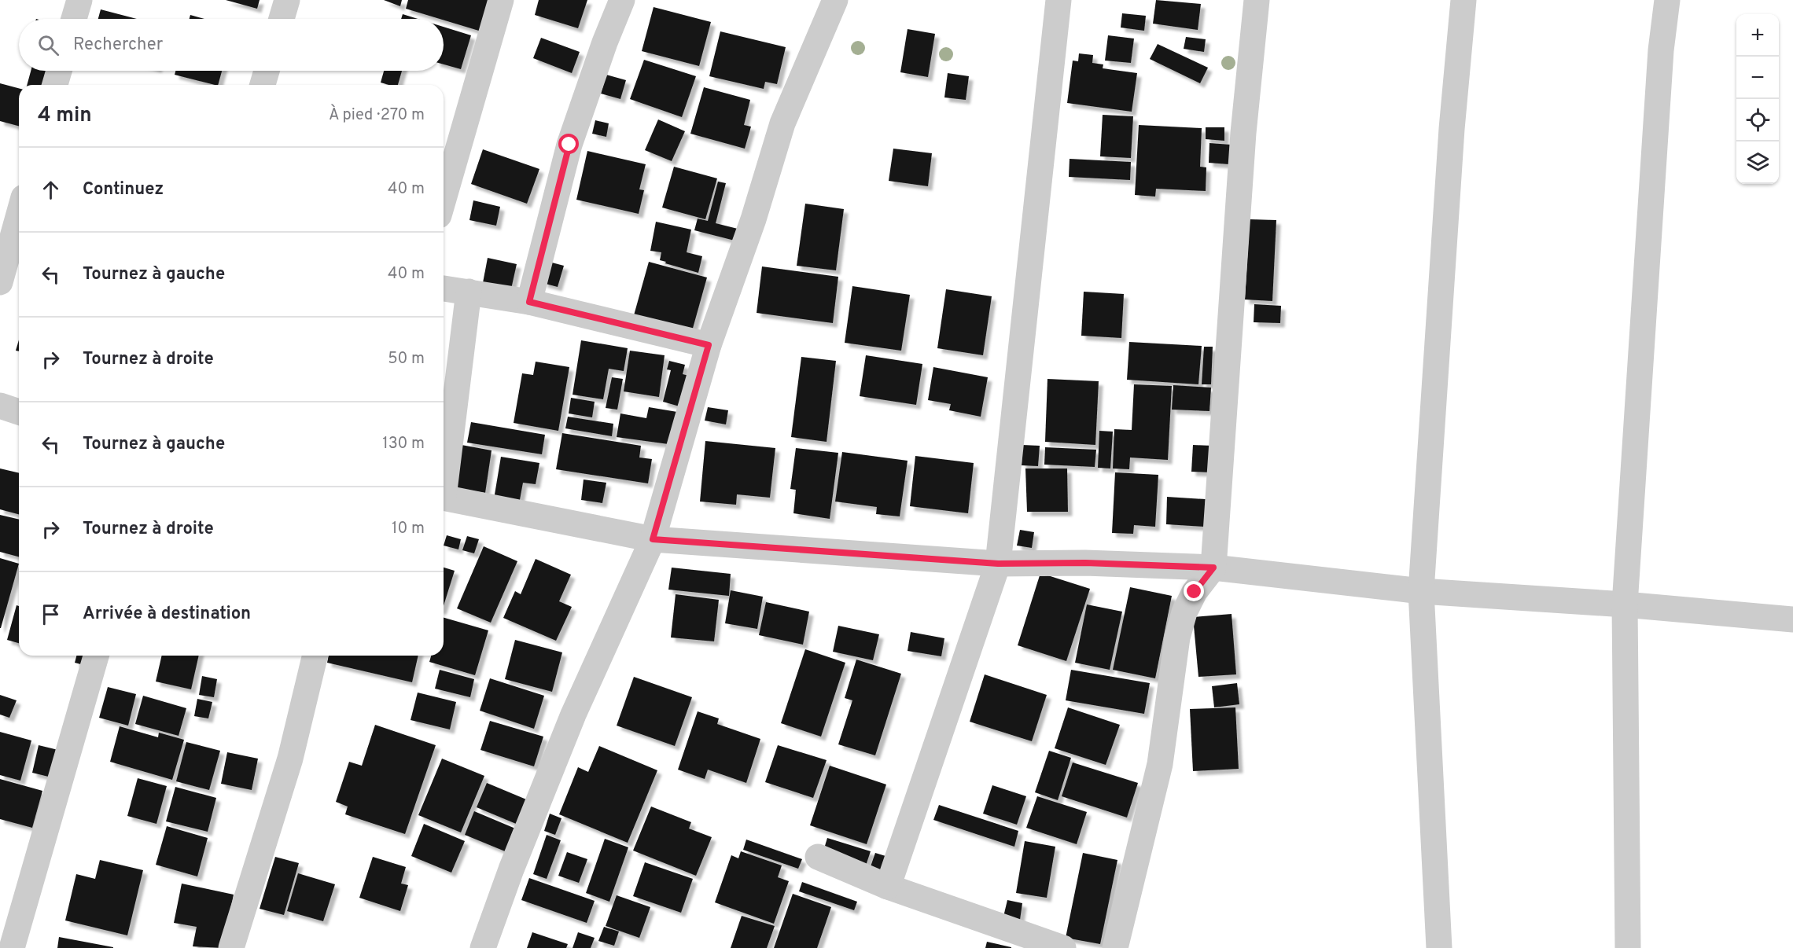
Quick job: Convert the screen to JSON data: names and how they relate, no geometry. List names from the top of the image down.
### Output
{
  "page": {
    "map_buttons": ["+", "−"],
    "search": "Rechercher",
    "heading": ["4 min", "À pied · 270 m"],
    "list": [
      ["Continuez", "40 m"],
      ["Tournez à gauche", "40 m"],
      ["Tournez à droite", "50 m"],
      ["Tournez à gauche", "130 m"],
      ["Tournez à droite", "10 m"],
      "Arrivée à destination"
    ]
  }
}
